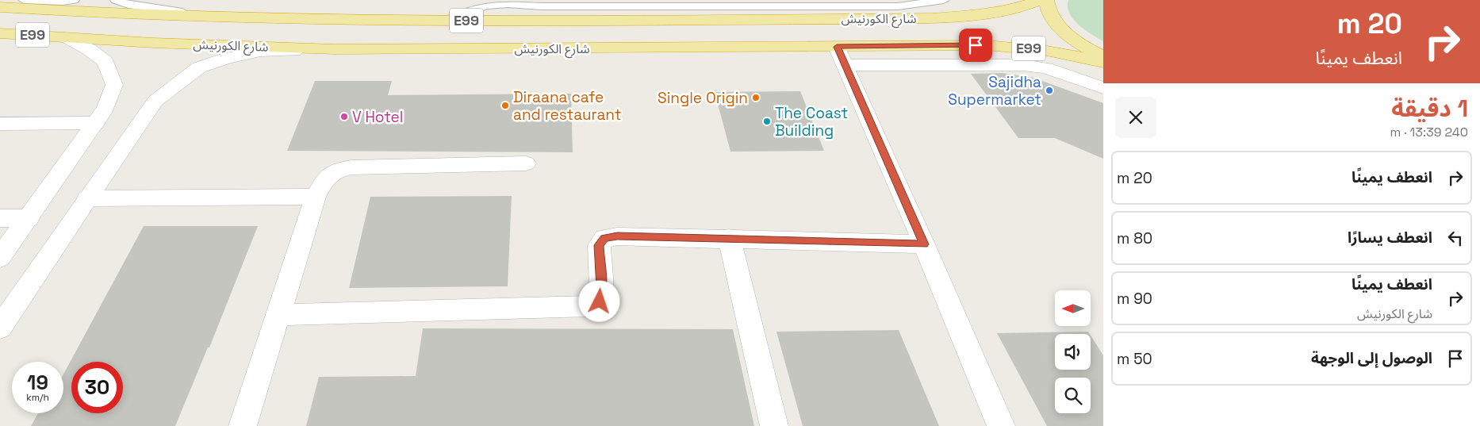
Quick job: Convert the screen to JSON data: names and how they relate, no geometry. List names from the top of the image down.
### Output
{
  "streets": {
    "highway": ["شارع الكورنيش", "E99"]
  },
  "places": [
    "Sajidha Supermarket",
    "Single Origin",
    "Diraana cafe and restaurant",
    "V Hotel",
    "The Coast Building"
  ],
  "north": "left",
  "page": {
    "turn": ["20 m", "انعطف يمينًا"],
    "heading": ["1 دقيقة", "240 m · 13:39"],
    "list": [
      {
        "name": "انعطف يمينًا",
        "value": "20 m"
      },
      {
        "name": "انعطف يسارًا",
        "value": "80 m"
      },
      {
        "name": "انعطف يمينًا",
        "note": "شارع الكورنيش",
        "value": "90 m"
      },
      {
        "name": "الوصول إلى الوجهة",
        "value": "50 m"
      }
    ],
    "speed": "19 km/h",
    "limit": "30"
  }
}
